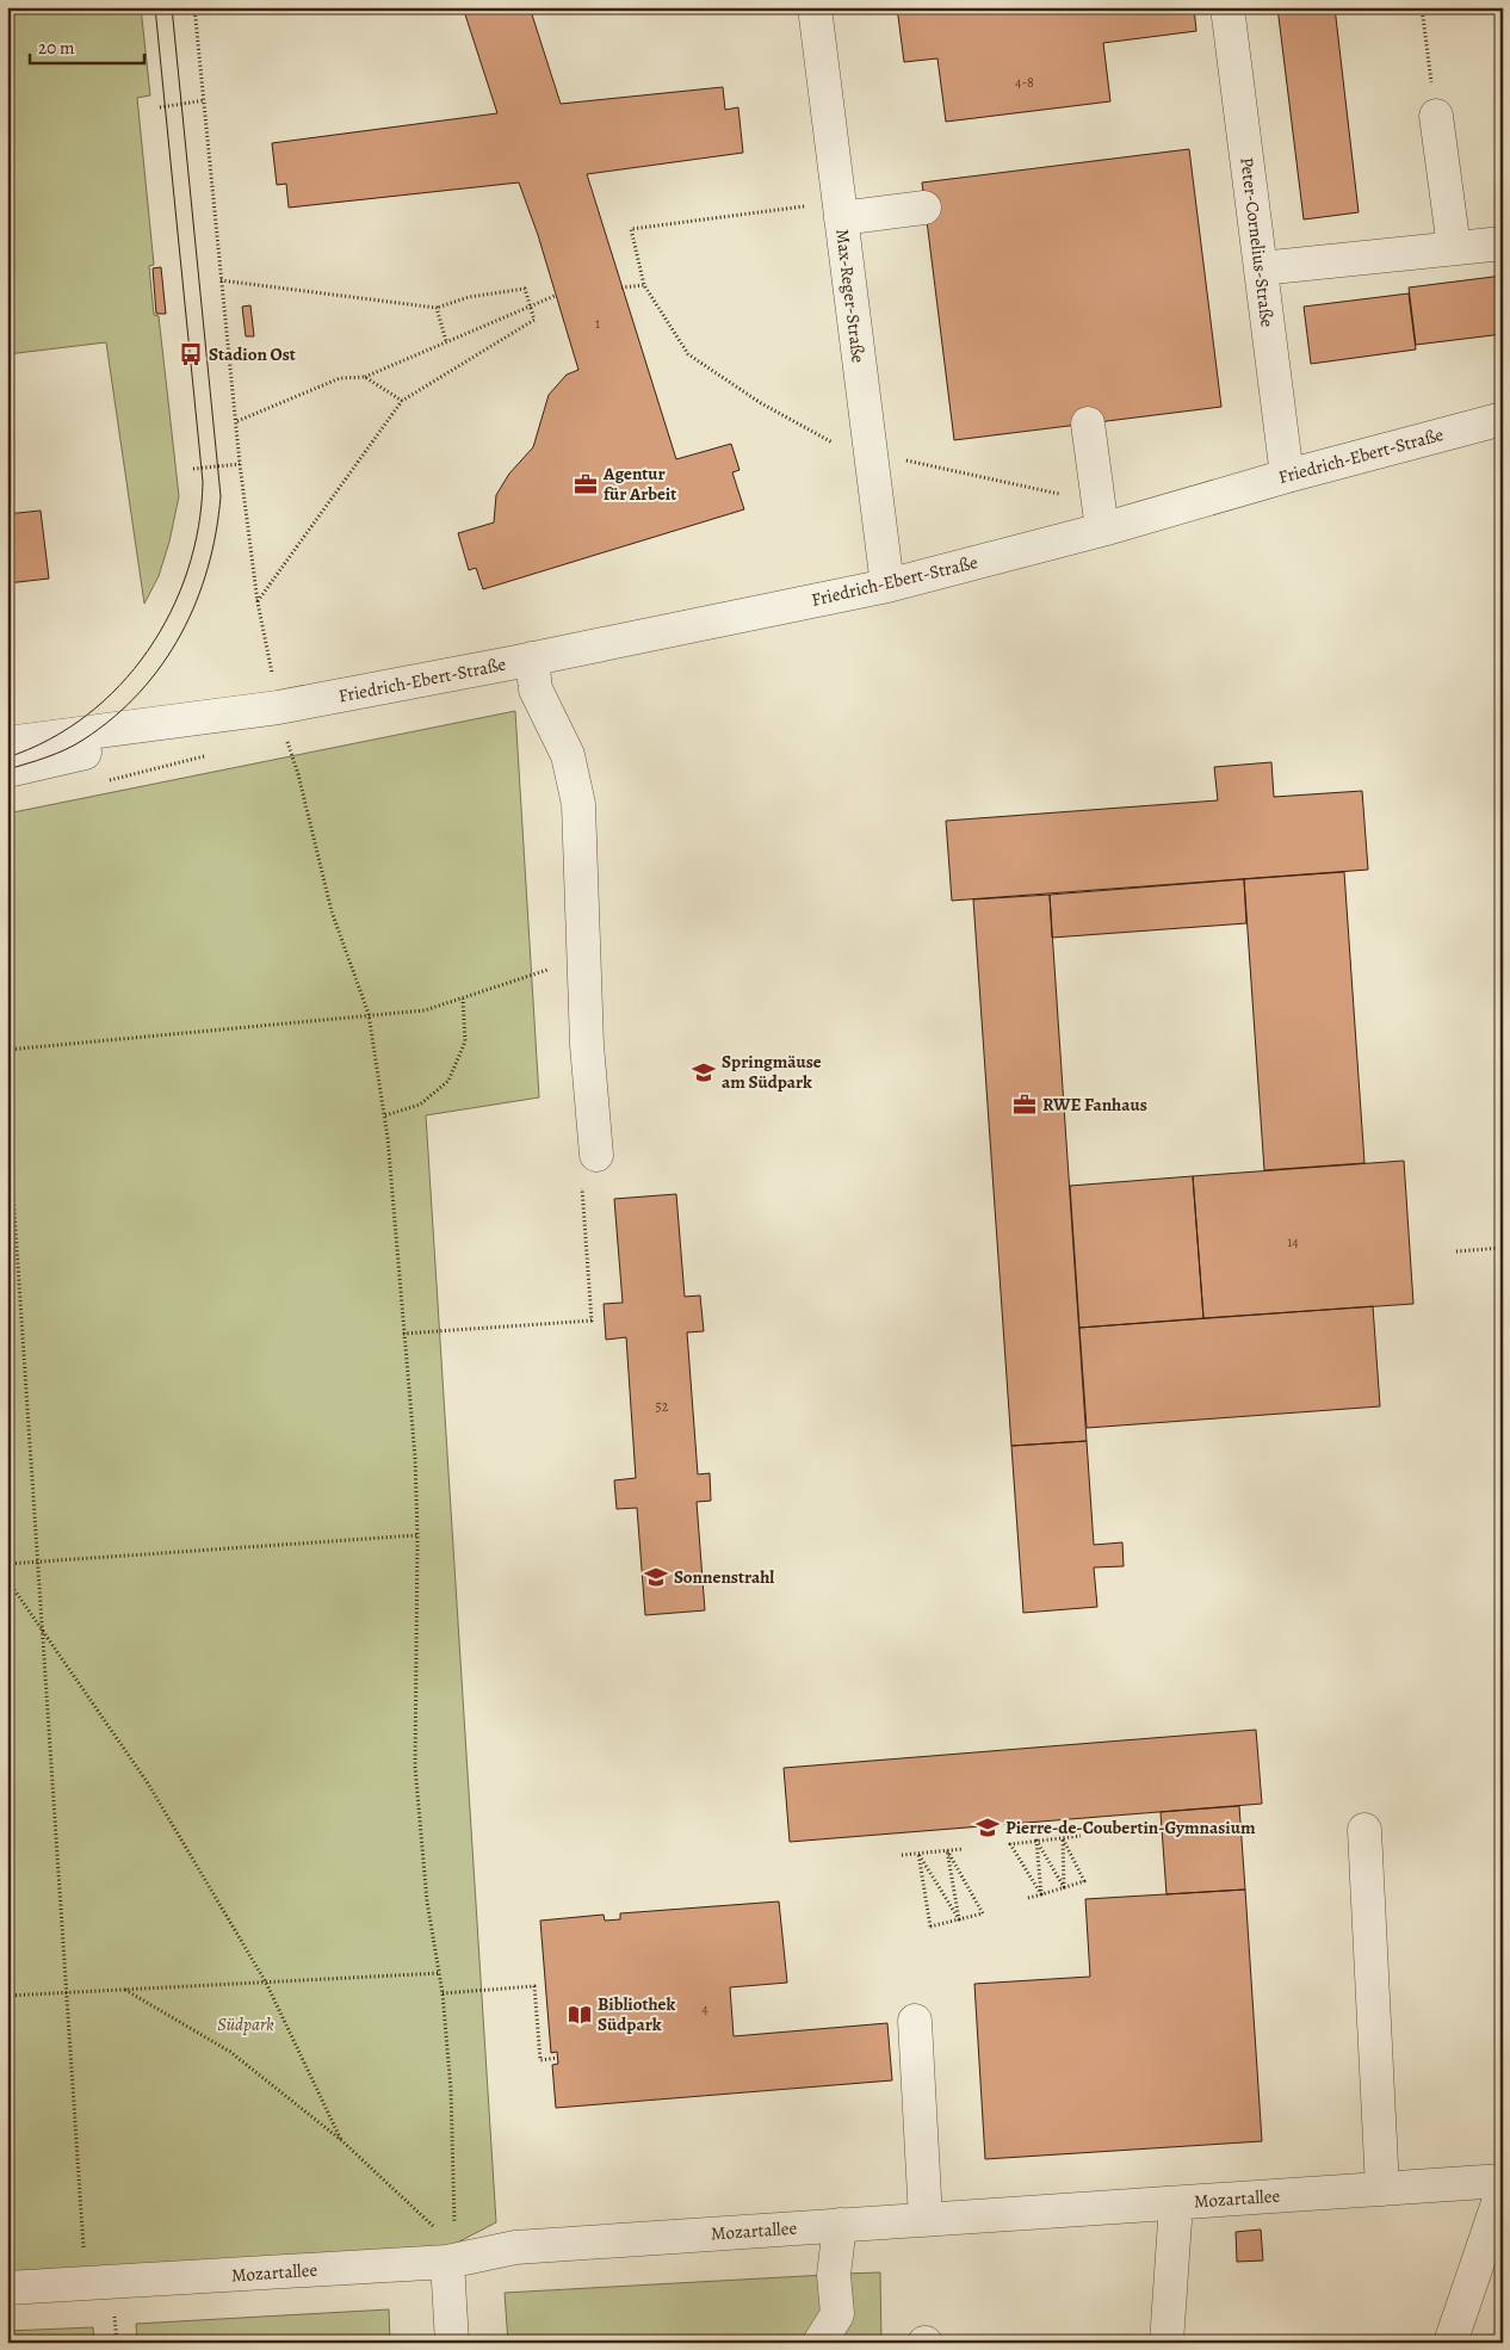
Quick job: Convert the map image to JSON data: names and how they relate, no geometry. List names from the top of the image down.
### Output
{
  "streets": {
    "street": [
      "Peter-Cornelius-Straße",
      "Max-Reger-Straße",
      "Friedrich-Ebert-Straße",
      "Mozartallee"
    ]
  },
  "crossings": [
    ["Peter-Cornelius-Straße", "Friedrich-Ebert-Straße"],
    ["Max-Reger-Straße", "Friedrich-Ebert-Straße"]
  ],
  "parks": ["Südpark"],
  "places": {
    "bus stop": ["Stadion Ost"],
    "office": ["Agentur für Arbeit", "RWE Fanhaus"],
    "school or university": ["Springmäuse am Südpark", "Sonnenstrahl", "Pierre-de-Coubertin-Gymnasium"],
    "library": ["Bibliothek Südpark"]
  },
  "house_numbers": [
    "4-8",
    "1",
    "14",
    "52",
    "4"
  ],
  "scale_bar": "20 m"
}
